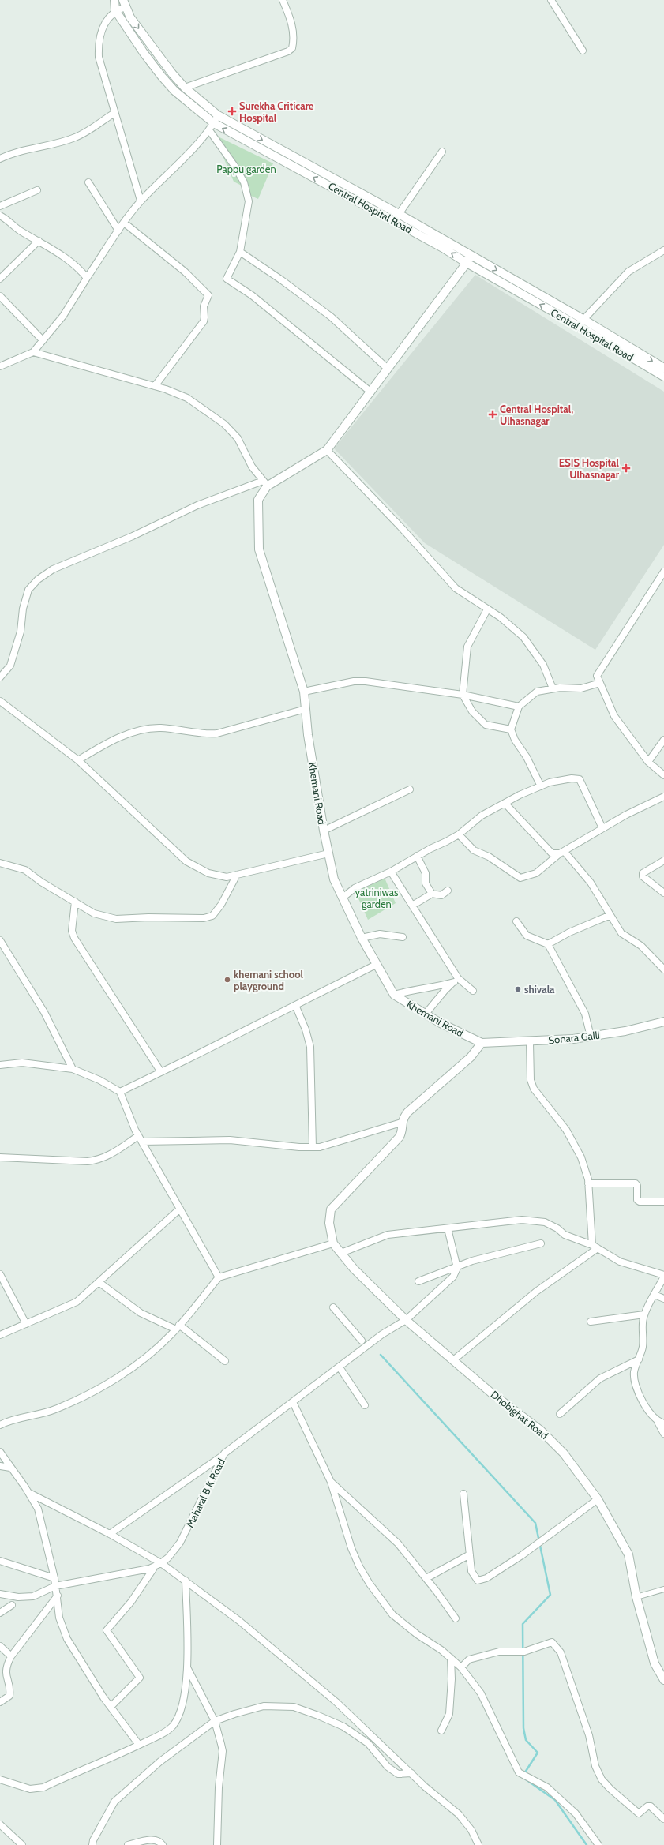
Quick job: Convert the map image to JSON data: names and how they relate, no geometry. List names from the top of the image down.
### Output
{
  "streets": {
    "street": [
      "Central Hospital Road",
      "Khemani Road",
      "Sonara Galli",
      "Dhobighat Road",
      "Maharal B K Road"
    ]
  },
  "crossings": [
    ["Khemani Road", "Sonara Galli"],
    ["Dhobighat Road", "Maharal B K Road"]
  ],
  "parks": ["Pappu garden", "yatriniwas garden"],
  "places": {
    "health": ["Surekha Criticare Hospital", "Central Hospital, Ulhasnagar", "ESIS Hospital Ulhasnagar"],
    "other": ["khemani school playground", "shivala"]
  }
}
